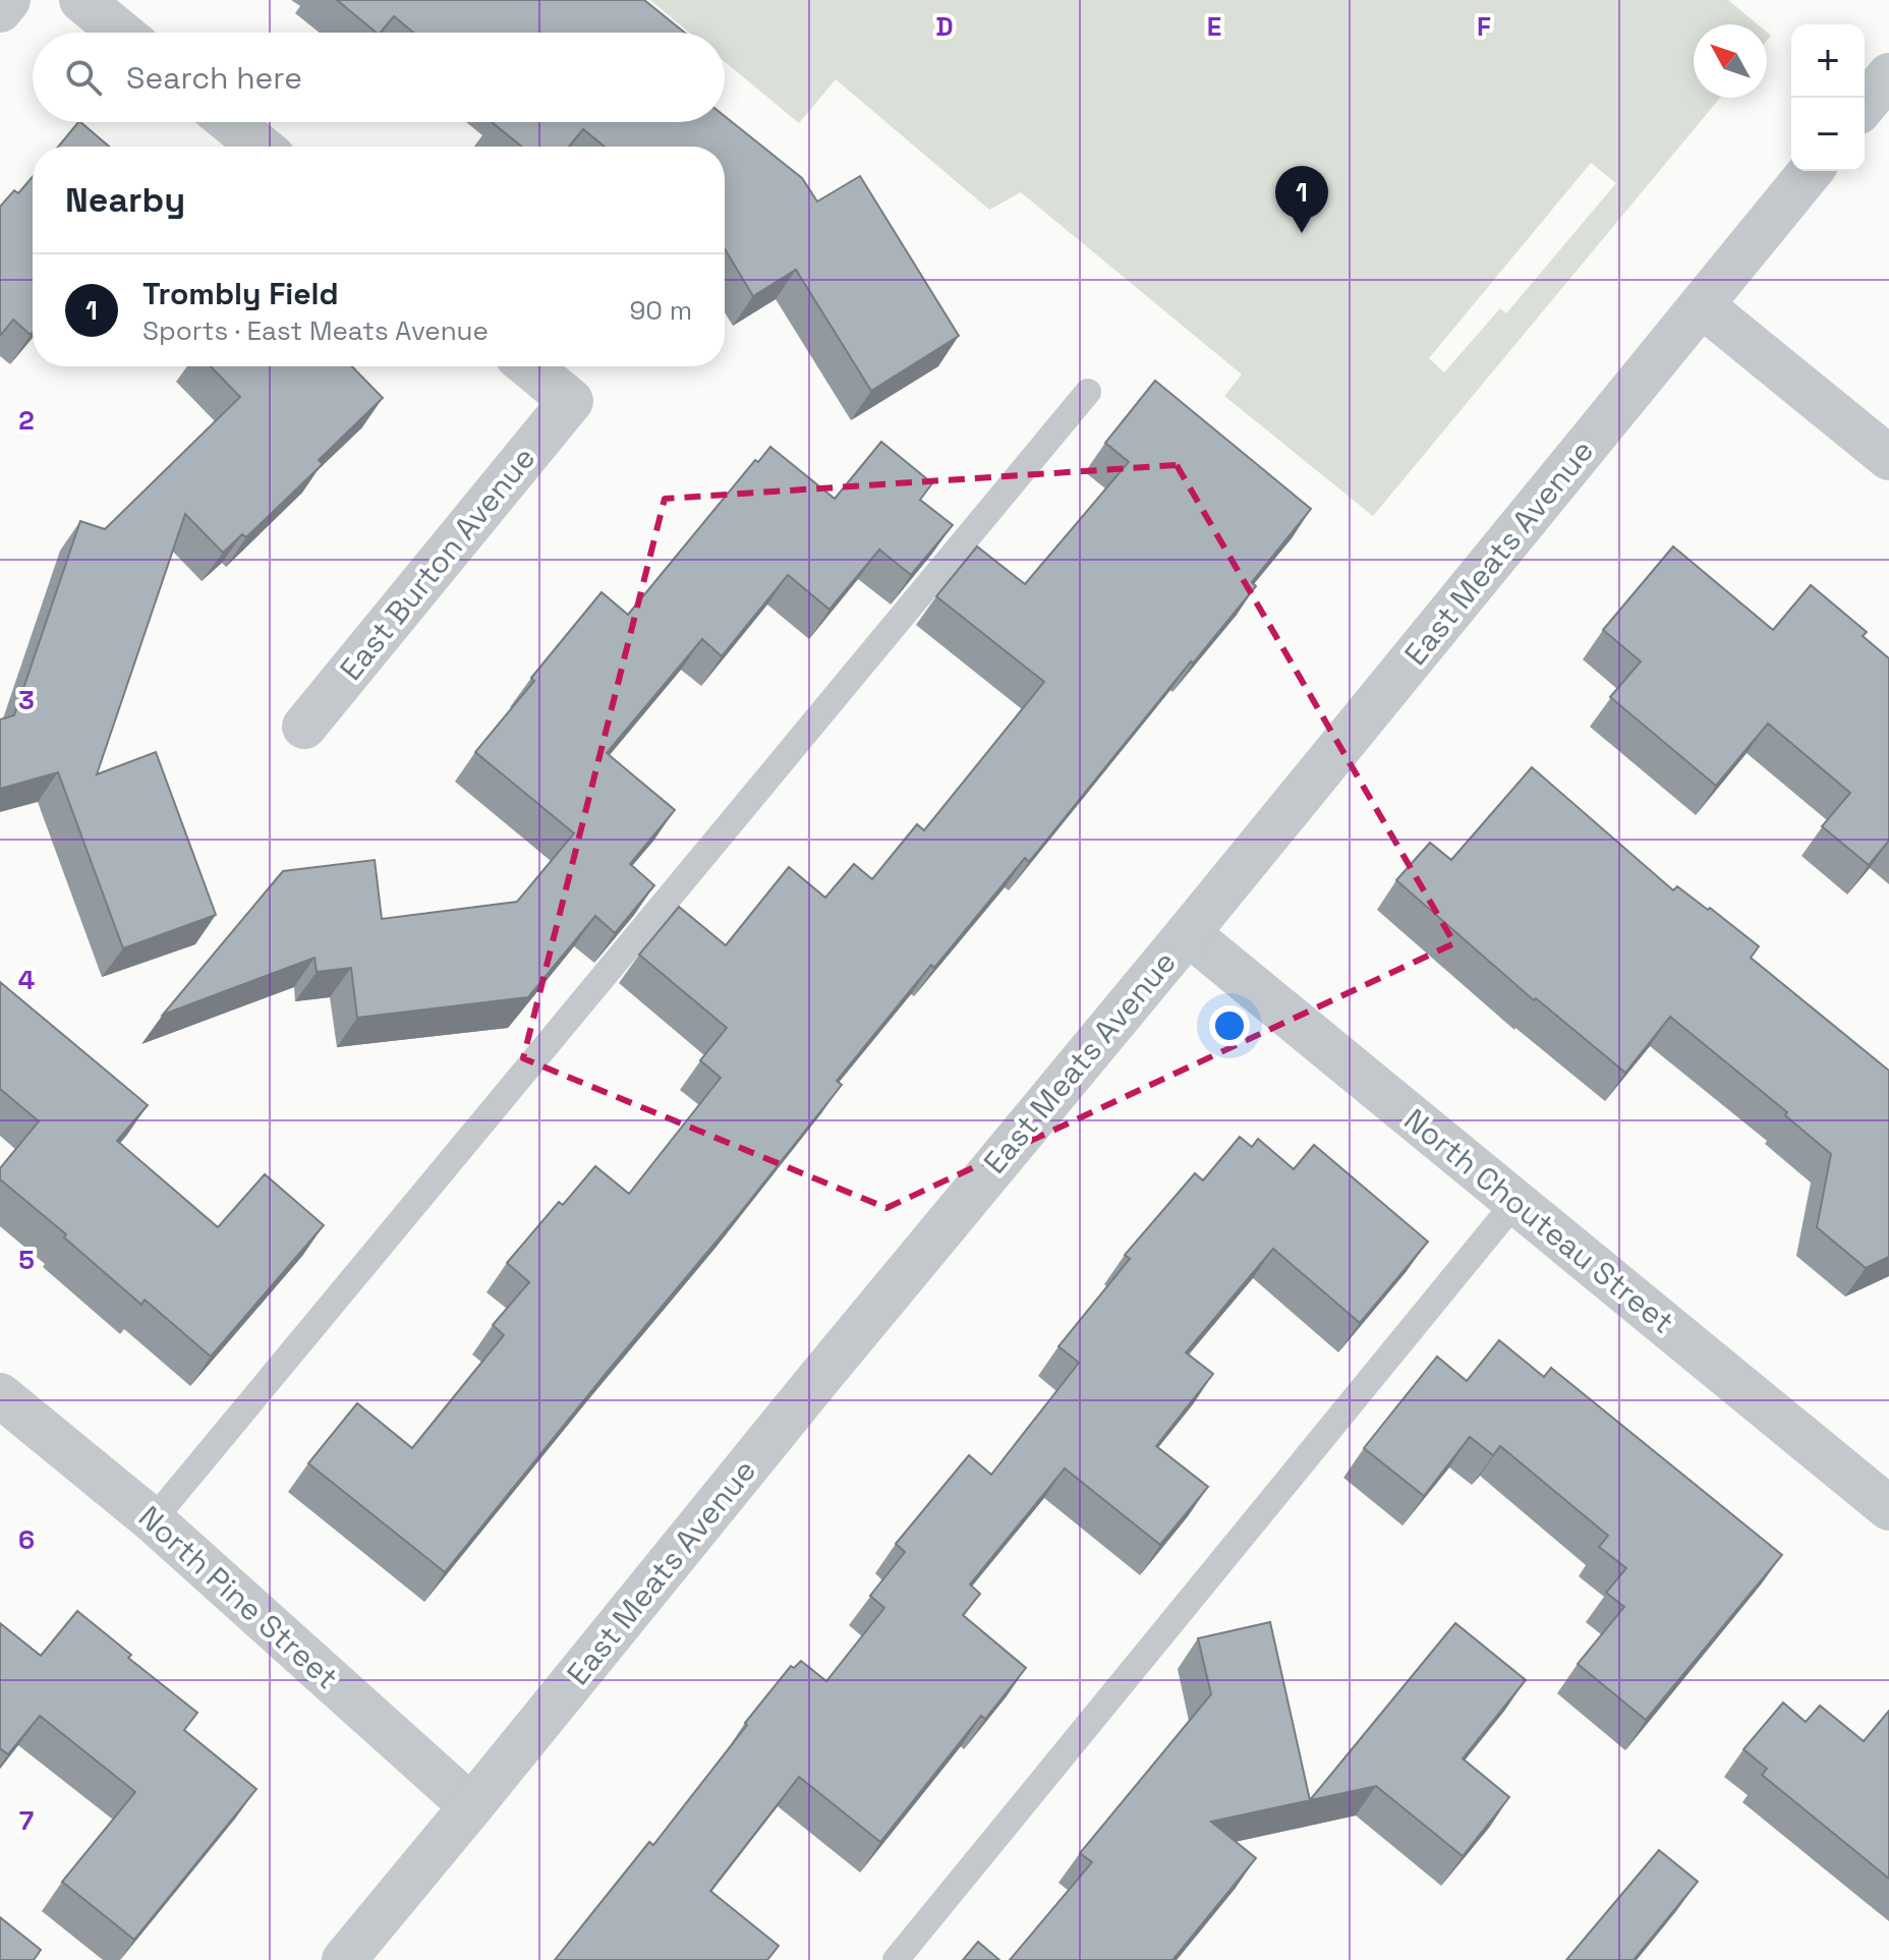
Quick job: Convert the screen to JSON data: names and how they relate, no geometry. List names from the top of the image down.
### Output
{
  "streets": {
    "street": [
      "East Meats Avenue",
      "East Burton Avenue",
      "North Chouteau Street",
      "North Pine Street"
    ]
  },
  "crossings": [
    ["East Meats Avenue", "North Chouteau Street"],
    ["East Meats Avenue", "North Pine Street"]
  ],
  "north": "top left",
  "page": {
    "map_buttons": ["+", "−"],
    "search": "Search here",
    "heading": "Nearby",
    "pins": "1",
    "list": [
      {
        "mark": "1",
        "name": "Trombly Field",
        "note": "Sports · East Meats Avenue",
        "value": "90 m"
      }
    ]
  },
  "grid": {
    "columns": ["D", "E", "F"],
    "rows": [
      "2",
      "3",
      "4",
      "5",
      "6",
      "7"
    ]
  }
}
